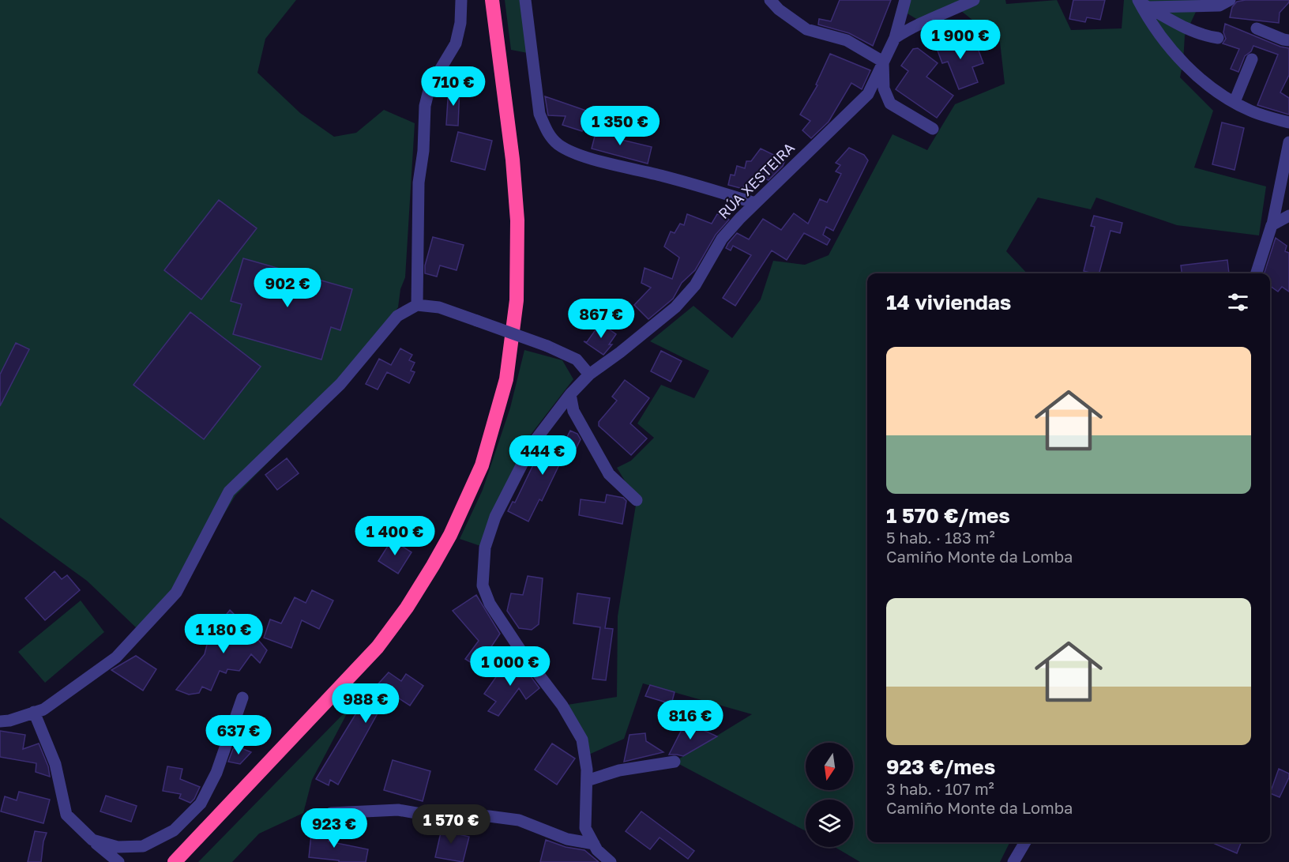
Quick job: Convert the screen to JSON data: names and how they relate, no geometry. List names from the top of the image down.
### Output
{
  "streets": {
    "street": ["RÚA XESTEIRA"]
  },
  "north": "bottom",
  "page": {
    "price": [
      "1 900 €",
      "710 €",
      "1 350 €",
      "902 €",
      "867 €",
      "444 €",
      "1 400 €",
      "1 180 €",
      "1 000 €",
      "988 €",
      "816 €",
      "637 €",
      "1 570 €",
      "923 €"
    ],
    "heading": "14 viviendas",
    "list": [
      {
        "name": "1 570 €/mes",
        "note": "5 hab. · 183 m² · Camiño Monte da Lomba"
      },
      {
        "name": "923 €/mes",
        "note": "3 hab. · 107 m² · Camiño Monte da Lomba"
      }
    ]
  }
}
